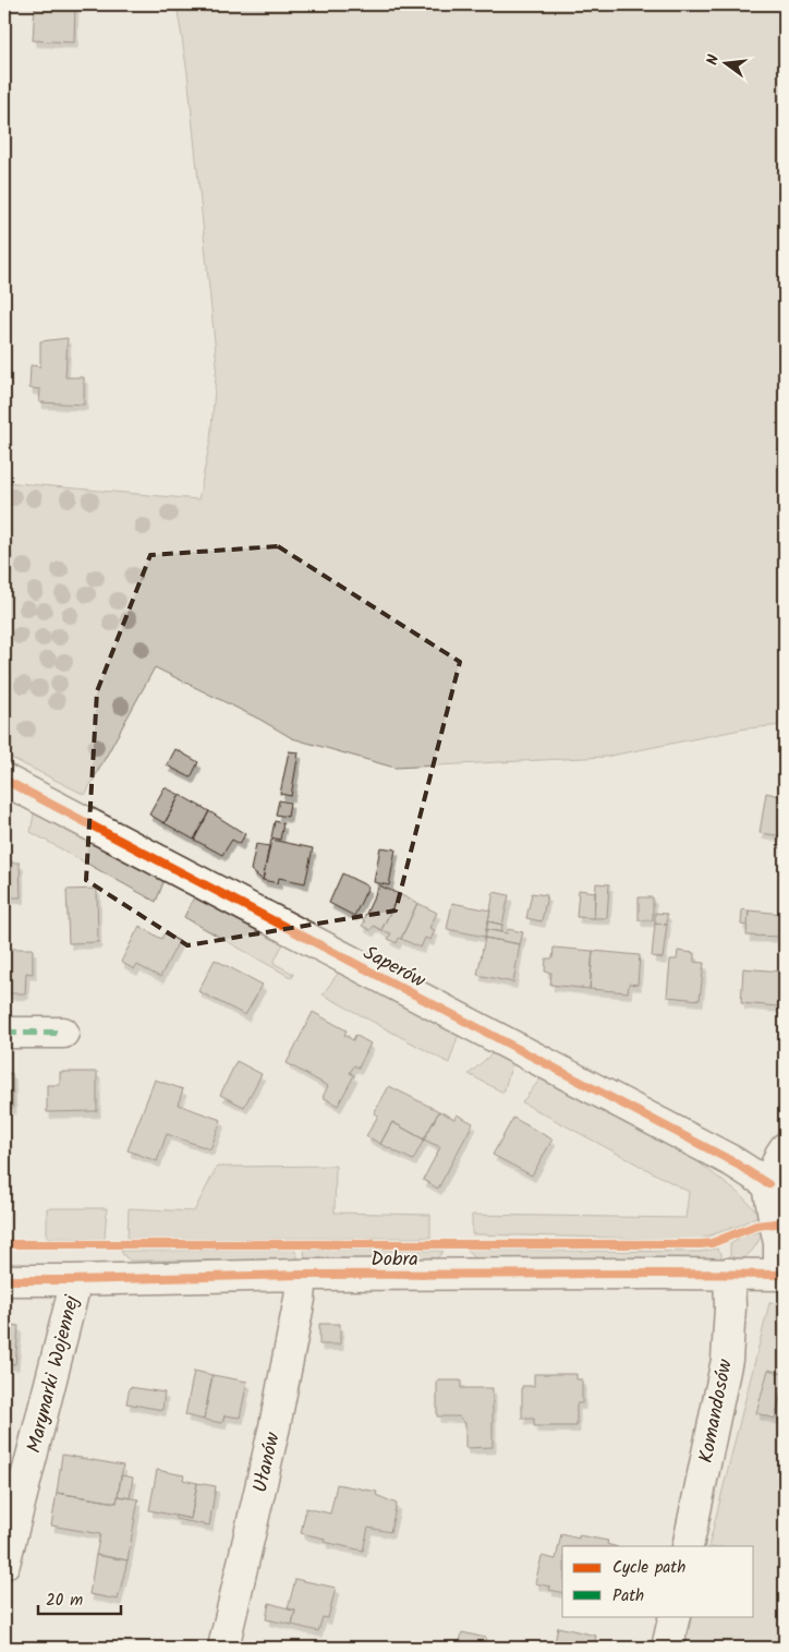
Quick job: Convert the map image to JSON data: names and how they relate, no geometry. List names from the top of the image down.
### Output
{
  "streets": {
    "street": [
      "Saperów",
      "Dobra",
      "Marynarki Wojennej",
      "Komandosów",
      "Ułanów"
    ]
  },
  "crossings": [
    ["Dobra", "Marynarki Wojennej"],
    ["Dobra", "Komandosów"],
    ["Dobra", "Ułanów"]
  ],
  "legend": ["Cycle path", "Path"],
  "scale_bar": "20 m",
  "north": "left"
}
